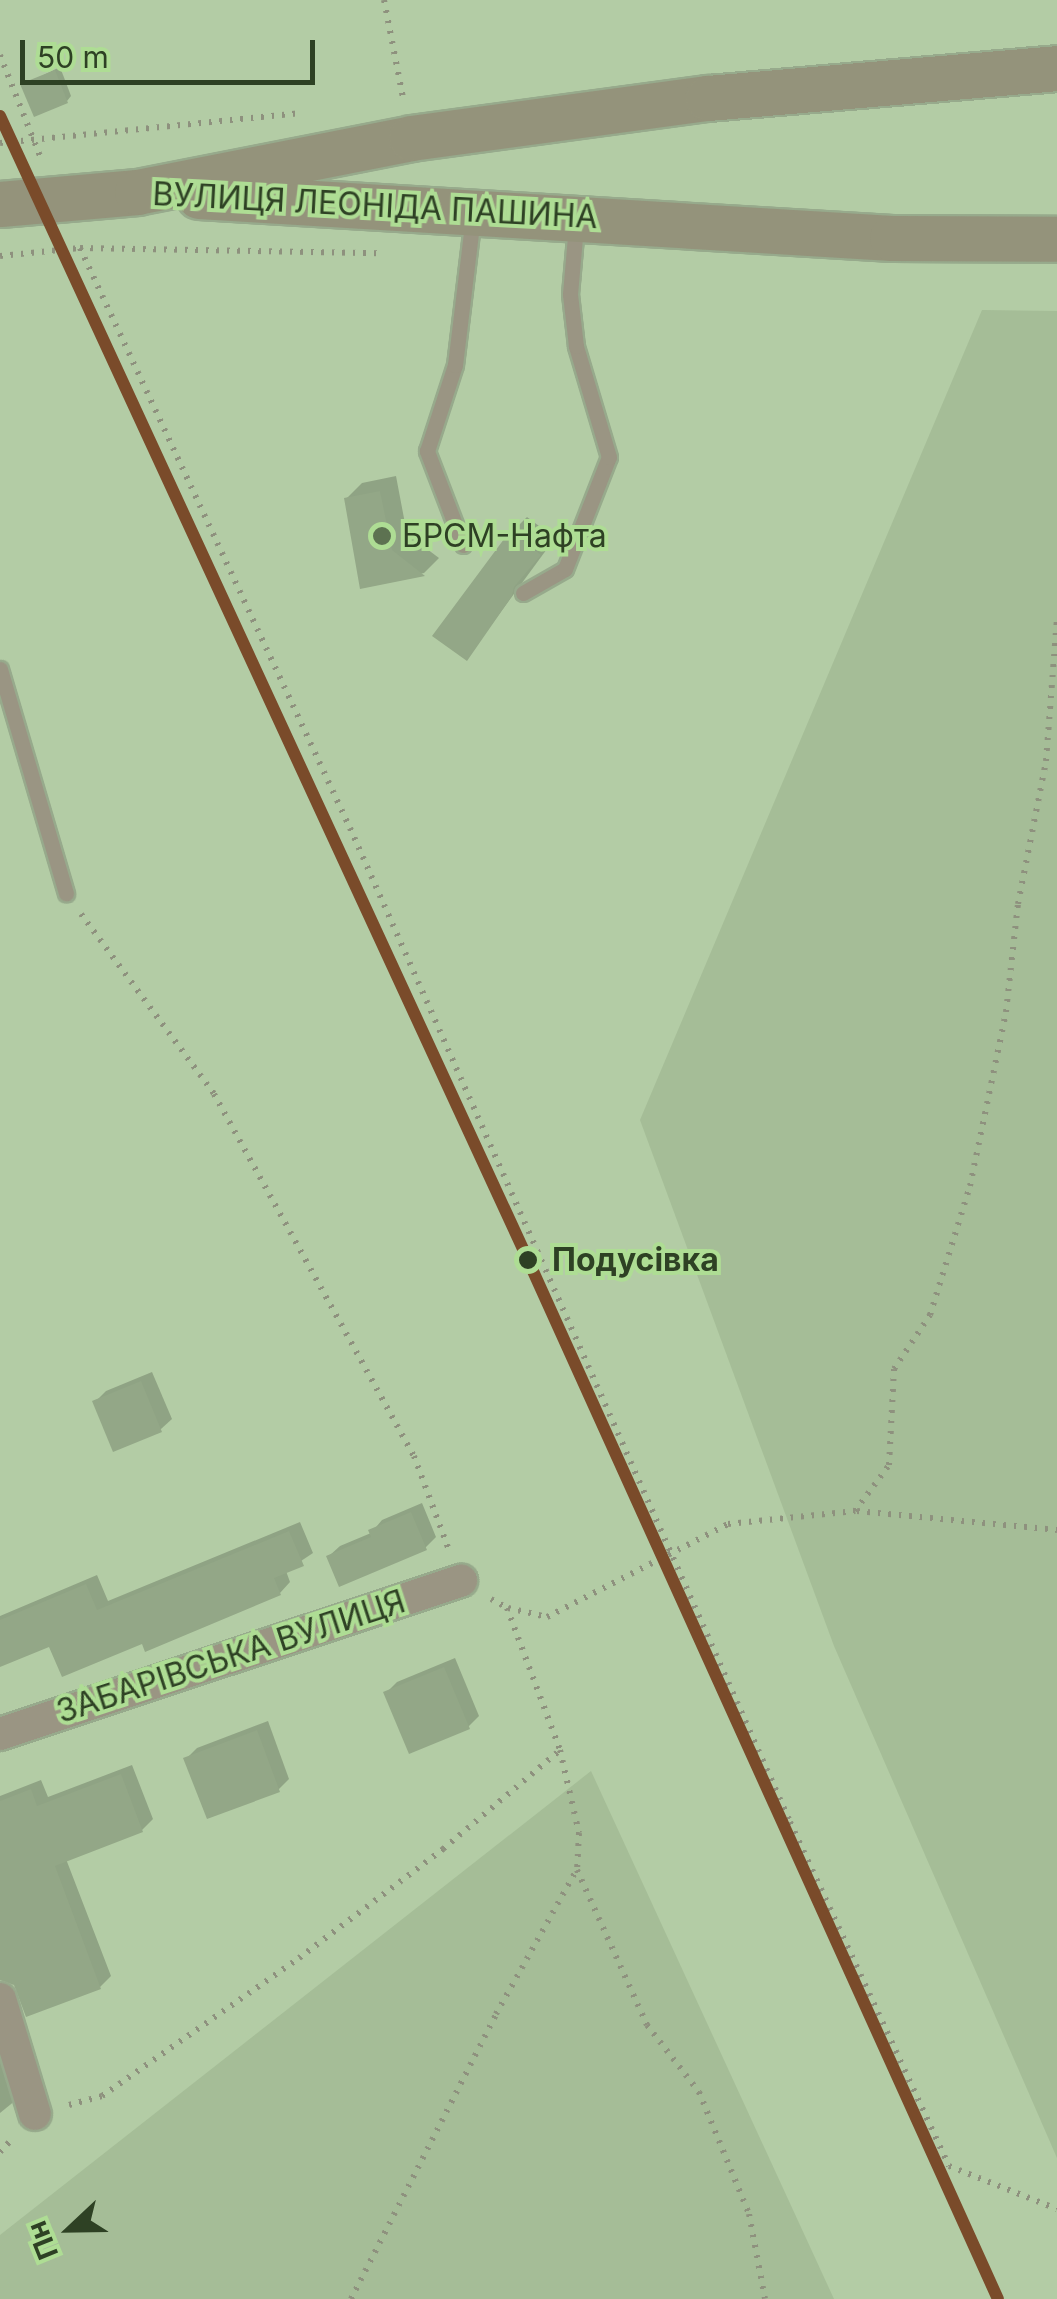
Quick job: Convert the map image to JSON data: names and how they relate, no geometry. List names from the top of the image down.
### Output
{
  "streets": {
    "main road": ["ВУЛИЦЯ ЛЕОНІДА ПАШИНА"],
    "street": ["ЗАБАРІВСЬКА ВУЛИЦЯ"]
  },
  "places": ["БРСМ-Нафта", "Подусівка"],
  "scale_bar": "50 m",
  "north": "left"
}
